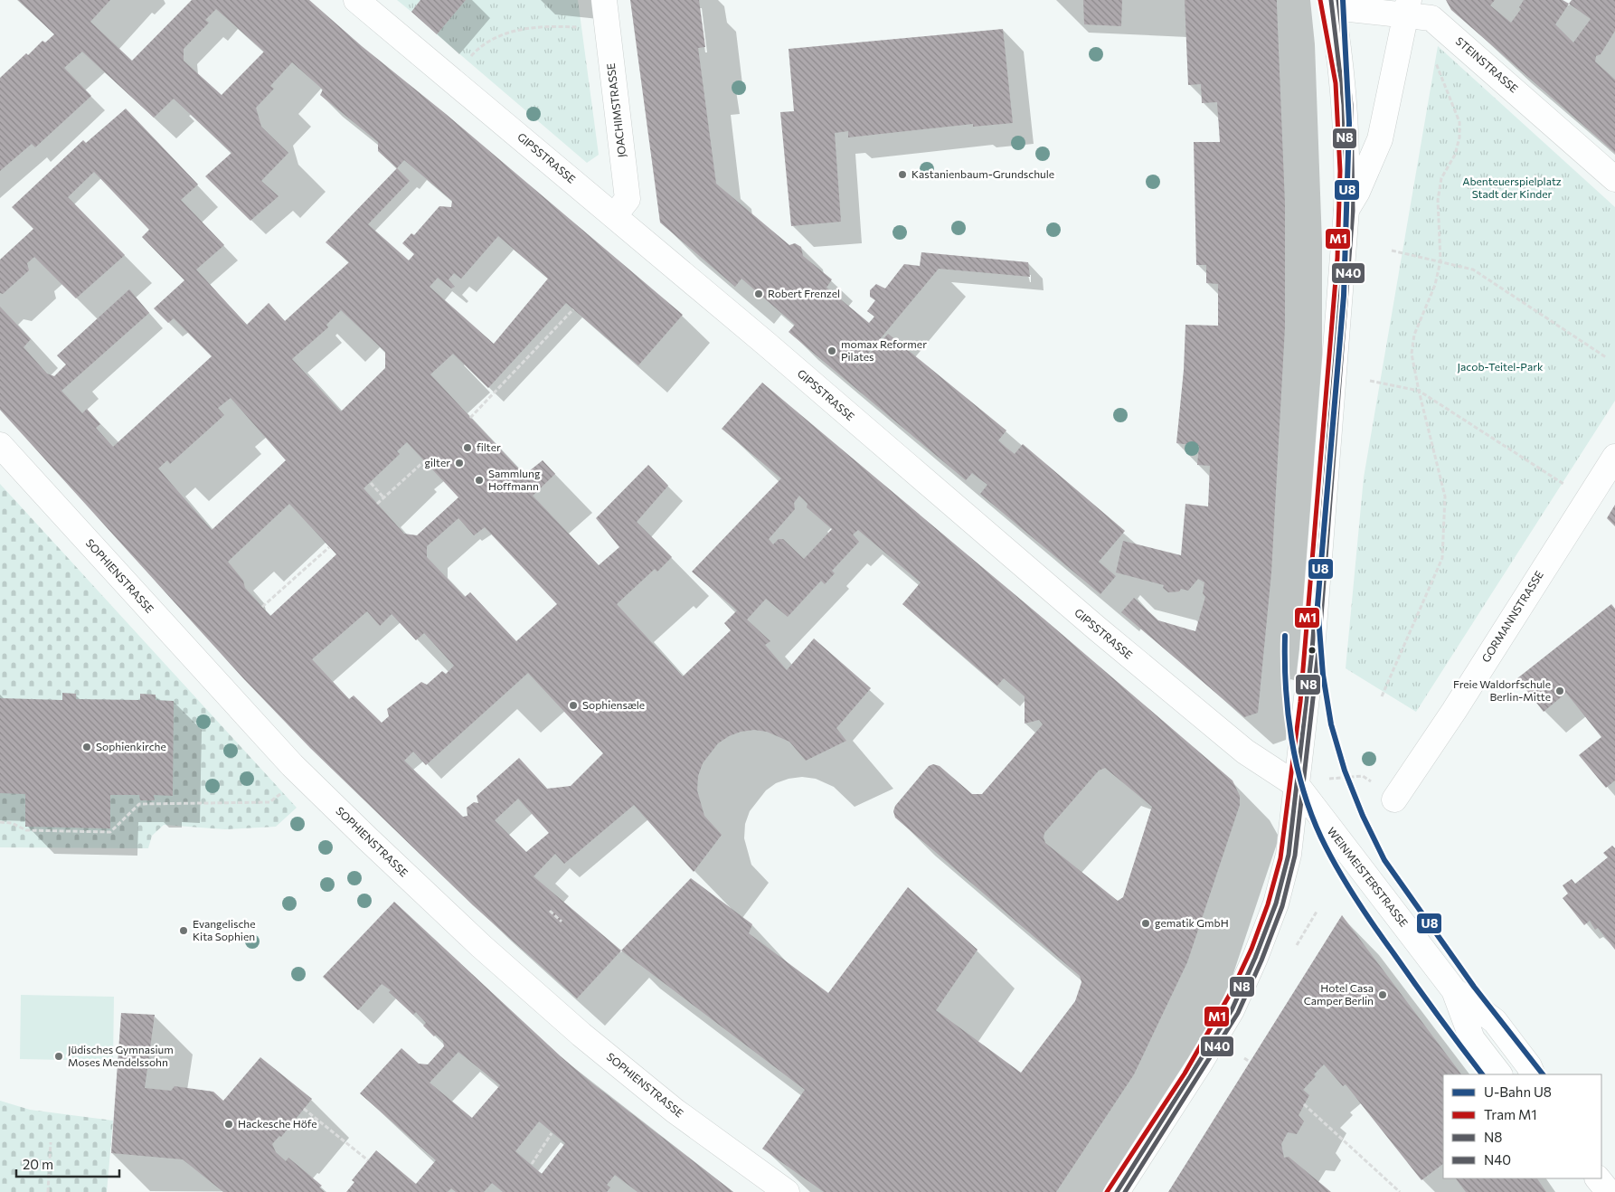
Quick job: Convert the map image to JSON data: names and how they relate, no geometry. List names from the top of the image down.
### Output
{
  "streets": {
    "street": [
      "STEINSTRASSE",
      "JOACHIMSTRASSE",
      "GIPSSTRASSE",
      "SOPHIENSTRASSE",
      "GORMANNSTRASSE",
      "WEINMEISTERSTRASSE"
    ]
  },
  "crossings": [
    ["JOACHIMSTRASSE", "GIPSSTRASSE"],
    ["GIPSSTRASSE", "WEINMEISTERSTRASSE"]
  ],
  "parks": ["Abenteuerspielplatz Stadt der Kinder", "Jacob-Teitel-Park"],
  "places": [
    "Kastanienbaum-Grundschule",
    "Robert Frenzel",
    "momax Reformer Pilates",
    "filter",
    "gilter",
    "Sammlung Hoffmann",
    "Freie Waldorfschule Berlin-Mitte",
    "Sophiensæle",
    "Sophienkirche",
    "gematik GmbH",
    "Evangelische Kita Sophien",
    "Hotel Casa Camper Berlin",
    "Jüdisches Gymnasium Moses Mendelssohn",
    "Hackesche Höfe"
  ],
  "lines": [
    "metro line U8",
    "tram line M1",
    "transit line N8",
    "transit line N40"
  ],
  "legend": [
    "U-Bahn U8",
    "Tram M1",
    "N8",
    "N40"
  ],
  "scale_bar": "20 m"
}
